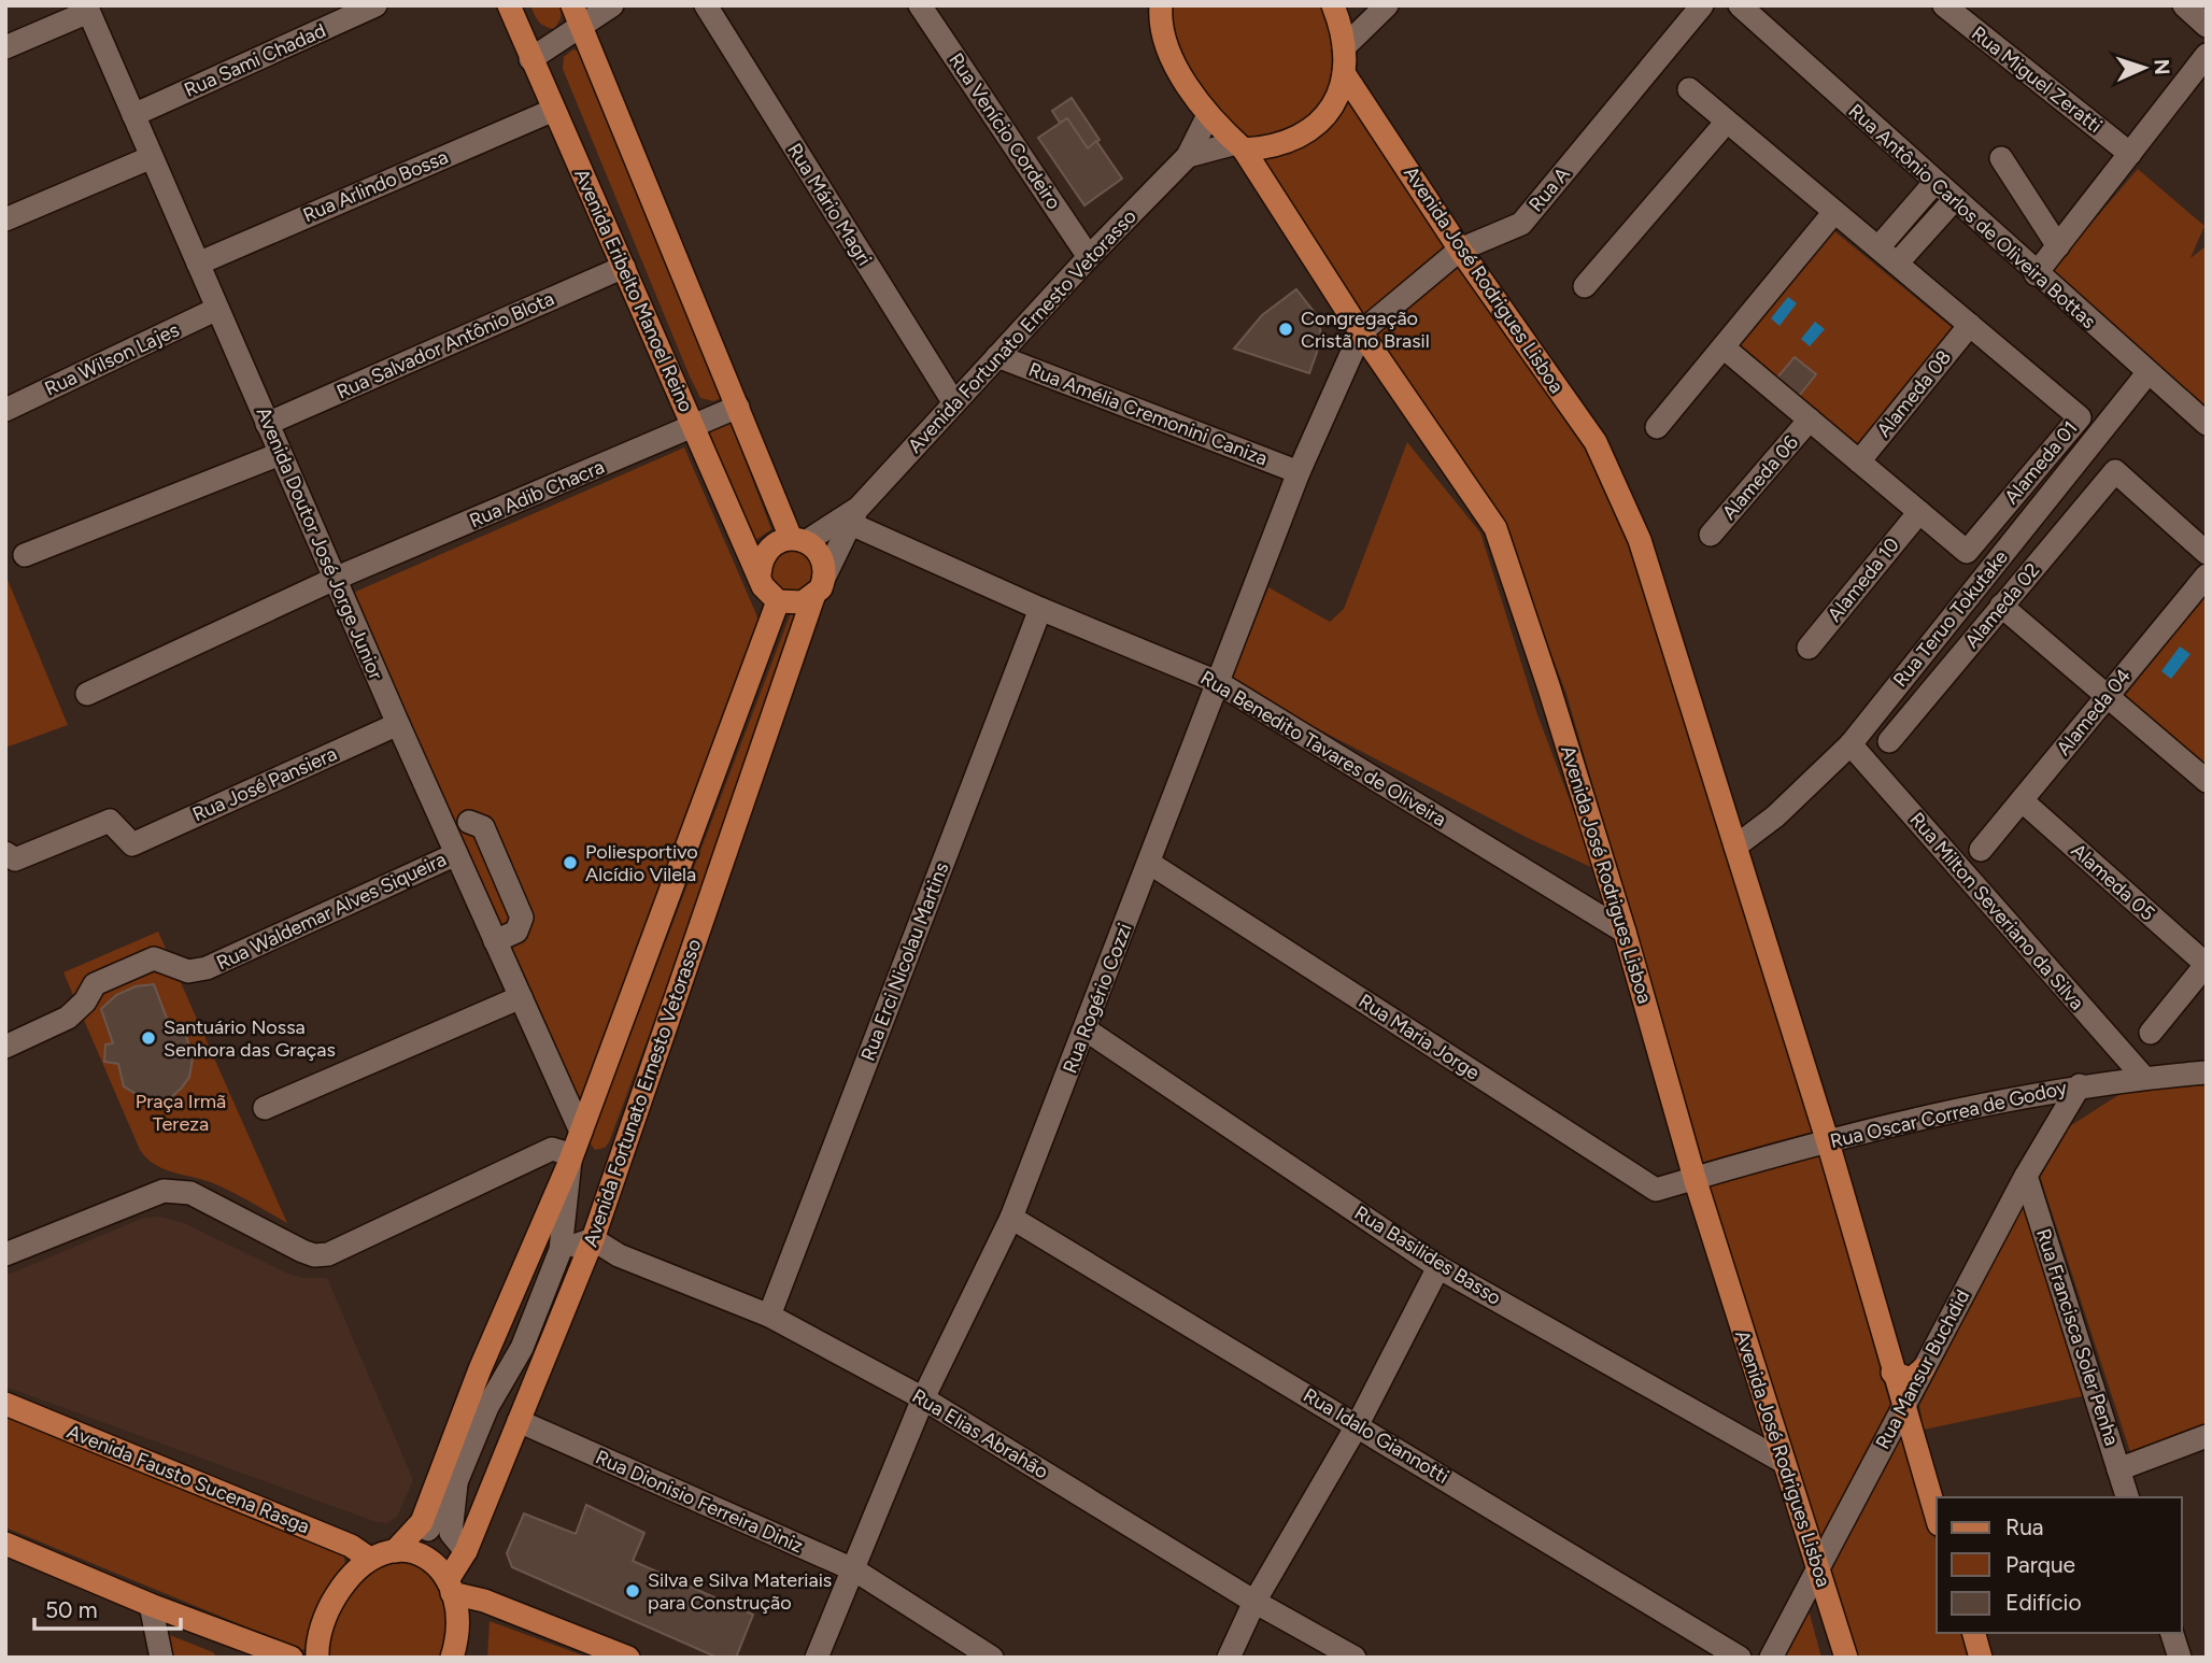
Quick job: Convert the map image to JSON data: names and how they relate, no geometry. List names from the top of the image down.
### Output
{
  "streets": {
    "main road": [
      "Avenida José Rodrigues Lisboa",
      "Avenida Eribelto Manoel Reino",
      "Avenida Fortunato Ernesto Vetorasso",
      "Avenida Fausto Sucena Rasga"
    ],
    "street": [
      "Rua Sami Chadad",
      "Rua Miguel Zeratti",
      "Rua Venício Cordeiro",
      "Rua Arlindo Bossa",
      "Rua A",
      "Rua Mário Magri",
      "Rua Antônio Carlos de Oliveira Bottas",
      "Rua Salvador Antônio Blota",
      "Rua Wilson Lajes",
      "Alameda 08",
      "Rua Amélia Cremonini Caniza",
      "Alameda 01",
      "Alameda 06",
      "Rua Adib Chacra",
      "Avenida Doutor José Jorge Junior",
      "Alameda 10",
      "Alameda 02",
      "Rua Teruo Tokutake",
      "Alameda 04",
      "Rua Benedito Tavares de Oliveira",
      "Rua José Pansiera",
      "Alameda 05",
      "Rua Waldemar Alves Siqueira",
      "Rua Milton Severiano da Silva",
      "Rua Erci Nicolau Martins",
      "Rua Rogério Cozzi",
      "Rua Maria Jorge",
      "Rua Oscar Correa de Godoy",
      "Rua Basilides Basso",
      "Rua Francisca Soler Penha",
      "Rua Mansur Buchdid",
      "Rua Elias Abrahão",
      "Rua Idalo Giannotti",
      "Rua Dionisio Ferreira Diniz"
    ]
  },
  "crossings": [
    ["Rua Sami Chadad", "Avenida Doutor José Jorge Junior"],
    ["Rua Venício Cordeiro", "Avenida Fortunato Ernesto Vetorasso"],
    ["Rua Arlindo Bossa", "Avenida Eribelto Manoel Reino"],
    ["Rua Arlindo Bossa", "Avenida Doutor José Jorge Junior"],
    ["Rua A", "Avenida José Rodrigues Lisboa"],
    ["Rua A", "Rua Rogério Cozzi"],
    ["Rua Mário Magri", "Avenida Fortunato Ernesto Vetorasso"],
    ["Rua Antônio Carlos de Oliveira Bottas", "Rua Teruo Tokutake"],
    ["Avenida José Rodrigues Lisboa", "Avenida Fortunato Ernesto Vetorasso"],
    ["Avenida José Rodrigues Lisboa", "Rua Teruo Tokutake"],
    ["Avenida José Rodrigues Lisboa", "Rua Benedito Tavares de Oliveira"],
    ["Avenida José Rodrigues Lisboa", "Rua Rogério Cozzi"],
    ["Avenida José Rodrigues Lisboa", "Rua Maria Jorge"],
    ["Avenida José Rodrigues Lisboa", "Rua Oscar Correa de Godoy"],
    ["Avenida José Rodrigues Lisboa", "Rua Basilides Basso"],
    ["Avenida José Rodrigues Lisboa", "Rua Mansur Buchdid"],
    ["Avenida Eribelto Manoel Reino", "Avenida Fortunato Ernesto Vetorasso"],
    ["Avenida Eribelto Manoel Reino", "Rua Salvador Antônio Blota"],
    ["Avenida Eribelto Manoel Reino", "Rua Adib Chacra"],
    ["Avenida Fortunato Ernesto Vetorasso", "Rua Amélia Cremonini Caniza"],
    ["Avenida Fortunato Ernesto Vetorasso", "Avenida Doutor José Jorge Junior"],
    ["Avenida Fortunato Ernesto Vetorasso", "Rua Benedito Tavares de Oliveira"],
    ["Avenida Fortunato Ernesto Vetorasso", "Rua Elias Abrahão"],
    ["Avenida Fortunato Ernesto Vetorasso", "Rua Dionisio Ferreira Diniz"],
    ["Rua Salvador Antônio Blota", "Avenida Doutor José Jorge Junior"],
    ["Rua Wilson Lajes", "Avenida Doutor José Jorge Junior"],
    ["Alameda 08", "Alameda 01"],
    ["Rua Amélia Cremonini Caniza", "Rua Rogério Cozzi"],
    ["Alameda 01", "Alameda 06"],
    ["Alameda 01", "Alameda 10"],
    ["Rua Adib Chacra", "Avenida Doutor José Jorge Junior"],
    ["Avenida Doutor José Jorge Junior", "Rua José Pansiera"],
    ["Avenida Doutor José Jorge Junior", "Rua Waldemar Alves Siqueira"],
    ["Rua Teruo Tokutake", "Rua Milton Severiano da Silva"],
    ["Alameda 04", "Alameda 05"],
    ["Rua Benedito Tavares de Oliveira", "Rua Erci Nicolau Martins"],
    ["Rua Benedito Tavares de Oliveira", "Rua Rogério Cozzi"],
    ["Rua Milton Severiano da Silva", "Rua Oscar Correa de Godoy"],
    ["Rua Erci Nicolau Martins", "Rua Elias Abrahão"],
    ["Rua Rogério Cozzi", "Rua Maria Jorge"],
    ["Rua Rogério Cozzi", "Rua Basilides Basso"],
    ["Rua Rogério Cozzi", "Rua Elias Abrahão"],
    ["Rua Rogério Cozzi", "Rua Idalo Giannotti"],
    ["Rua Rogério Cozzi", "Rua Dionisio Ferreira Diniz"],
    ["Rua Maria Jorge", "Rua Oscar Correa de Godoy"],
    ["Rua Oscar Correa de Godoy", "Rua Mansur Buchdid"],
    ["Rua Francisca Soler Penha", "Rua Mansur Buchdid"]
  ],
  "parks": ["Praça Irmã Tereza"],
  "places": [
    "Congregação Cristã no Brasil",
    "Poliesportivo Alcídio Vilela",
    "Santuário Nossa Senhora das Graças",
    "Silva e Silva Materiais para Construção"
  ],
  "legend": ["Rua", "Parque", "Edifício"],
  "scale_bar": "50 m",
  "north": "right"
}
